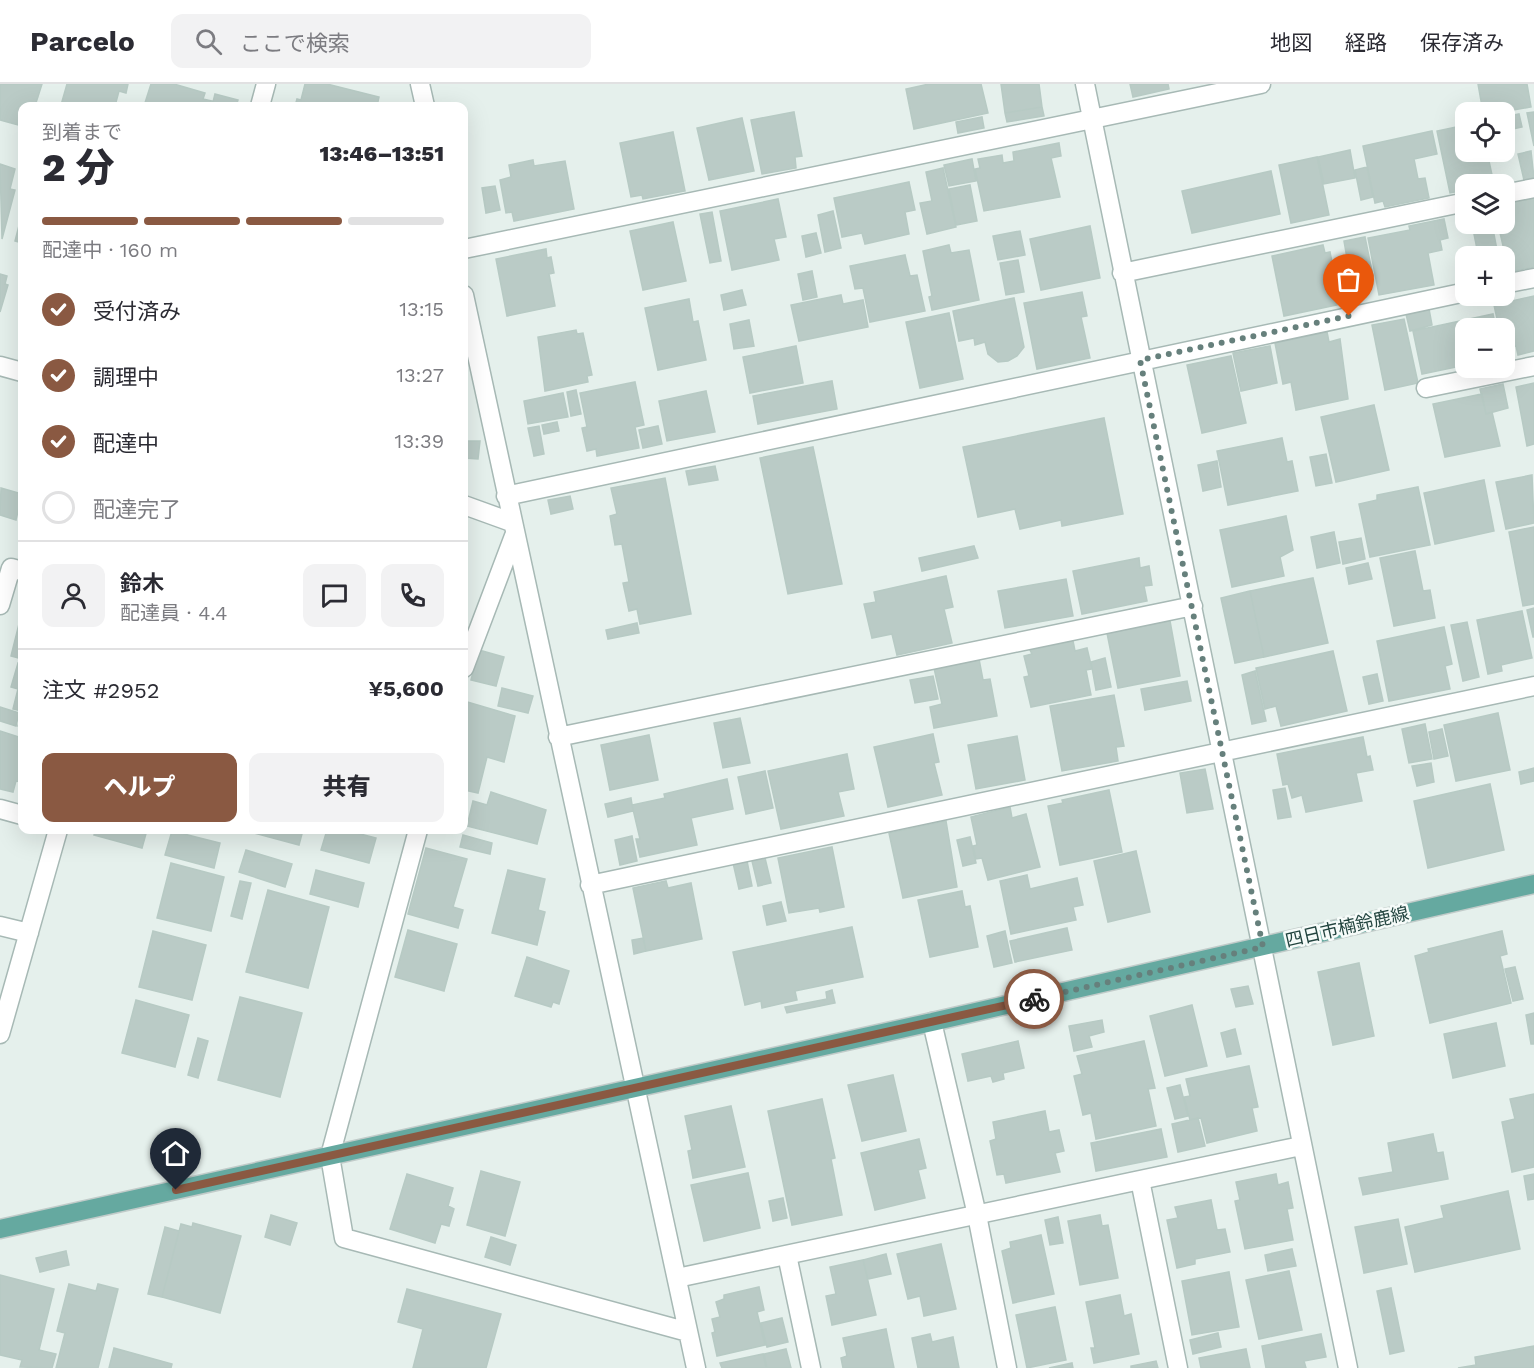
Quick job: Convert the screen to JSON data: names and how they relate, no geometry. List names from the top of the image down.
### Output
{
  "streets": {
    "main road": ["四日市楠鈴鹿線"]
  },
  "page": {
    "header": "Parcelo",
    "search": "ここで検索",
    "nav": ["地図", "経路", "保存済み"],
    "map_buttons": ["+", "−"],
    "heading": ["2 分", "到着まで", "13:46–13:51"],
    "panel": [
      "鈴木",
      "配達員 · 4.4",
      "注文 #2952",
      "¥5,600"
    ],
    "bar": "配達中 · 160 m",
    "list": [
      ["受付済み", "13:15"],
      ["調理中", "13:27"],
      ["配達中", "13:39"],
      "配達完了"
    ],
    "buttons": ["ヘルプ", "共有"]
  }
}
